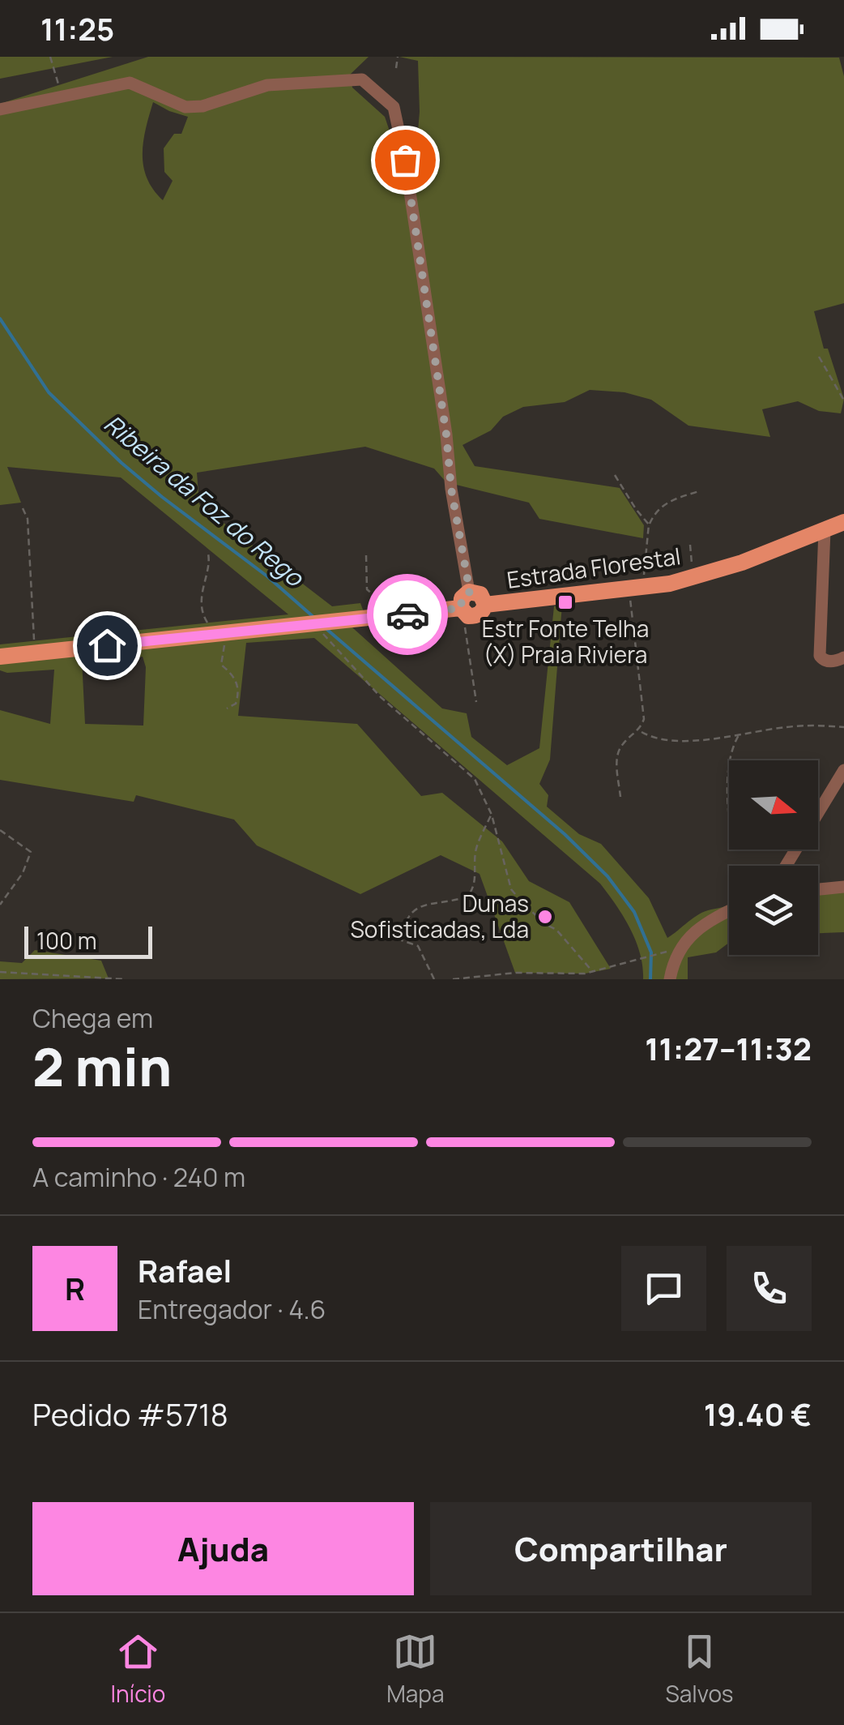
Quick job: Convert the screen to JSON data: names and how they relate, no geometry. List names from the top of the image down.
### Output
{
  "streets": {
    "main road": ["Estrada Florestal"]
  },
  "water": ["Ribeira da Foz do Rego"],
  "places": {
    "transit": ["Estr Fonte Telha (X) Praia Riviera"],
    "other": ["Dunas Sofisticadas, Lda"]
  },
  "scale_bar": "100 m",
  "north": "right",
  "page": {
    "status": "11:25",
    "scale": "100 m",
    "heading": ["2 min", "Chega em", "11:27–11:32"],
    "panel": [
      "Rafael",
      "Entregador · 4.6",
      "Pedido #5718",
      "19.40 €"
    ],
    "bar": "A caminho · 240 m",
    "round": "R",
    "buttons": ["Ajuda", "Compartilhar"],
    "tabs": ["Início", "Mapa", "Salvos"]
  }
}
